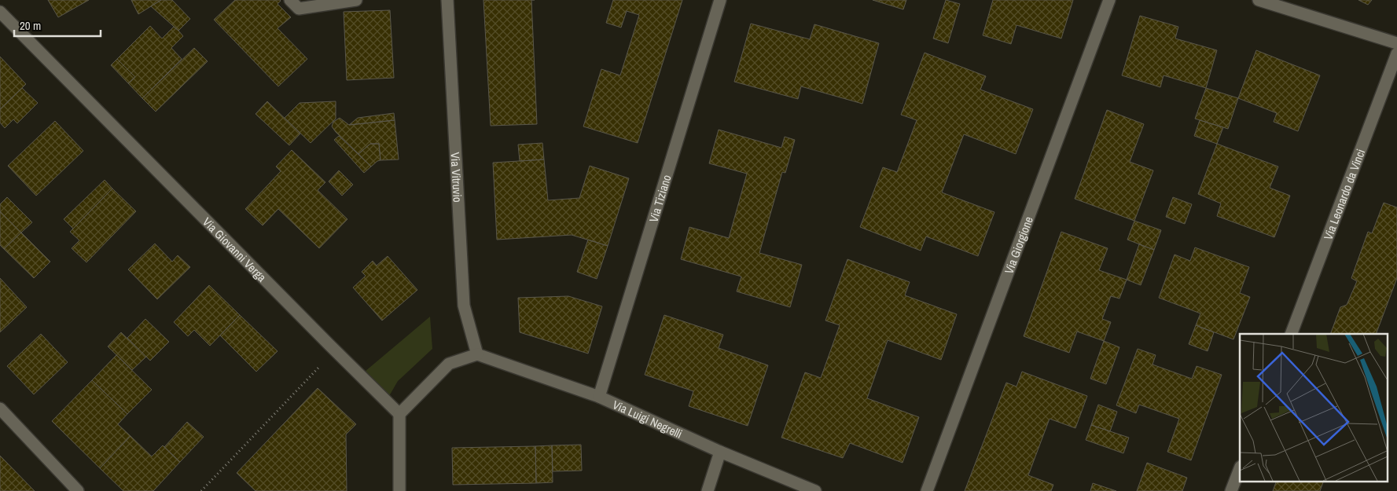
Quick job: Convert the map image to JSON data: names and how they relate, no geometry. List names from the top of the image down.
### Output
{
  "streets": {
    "street": [
      "Via Vitruvio",
      "Via Leonardo da Vinci",
      "Via Tiziano",
      "Via Giorgione",
      "Via Giovanni Verga",
      "Via Luigi Negrelli"
    ]
  },
  "crossings": [
    ["Via Vitruvio", "Via Luigi Negrelli"],
    ["Via Tiziano", "Via Luigi Negrelli"]
  ],
  "scale_bar": "20 m"
}
